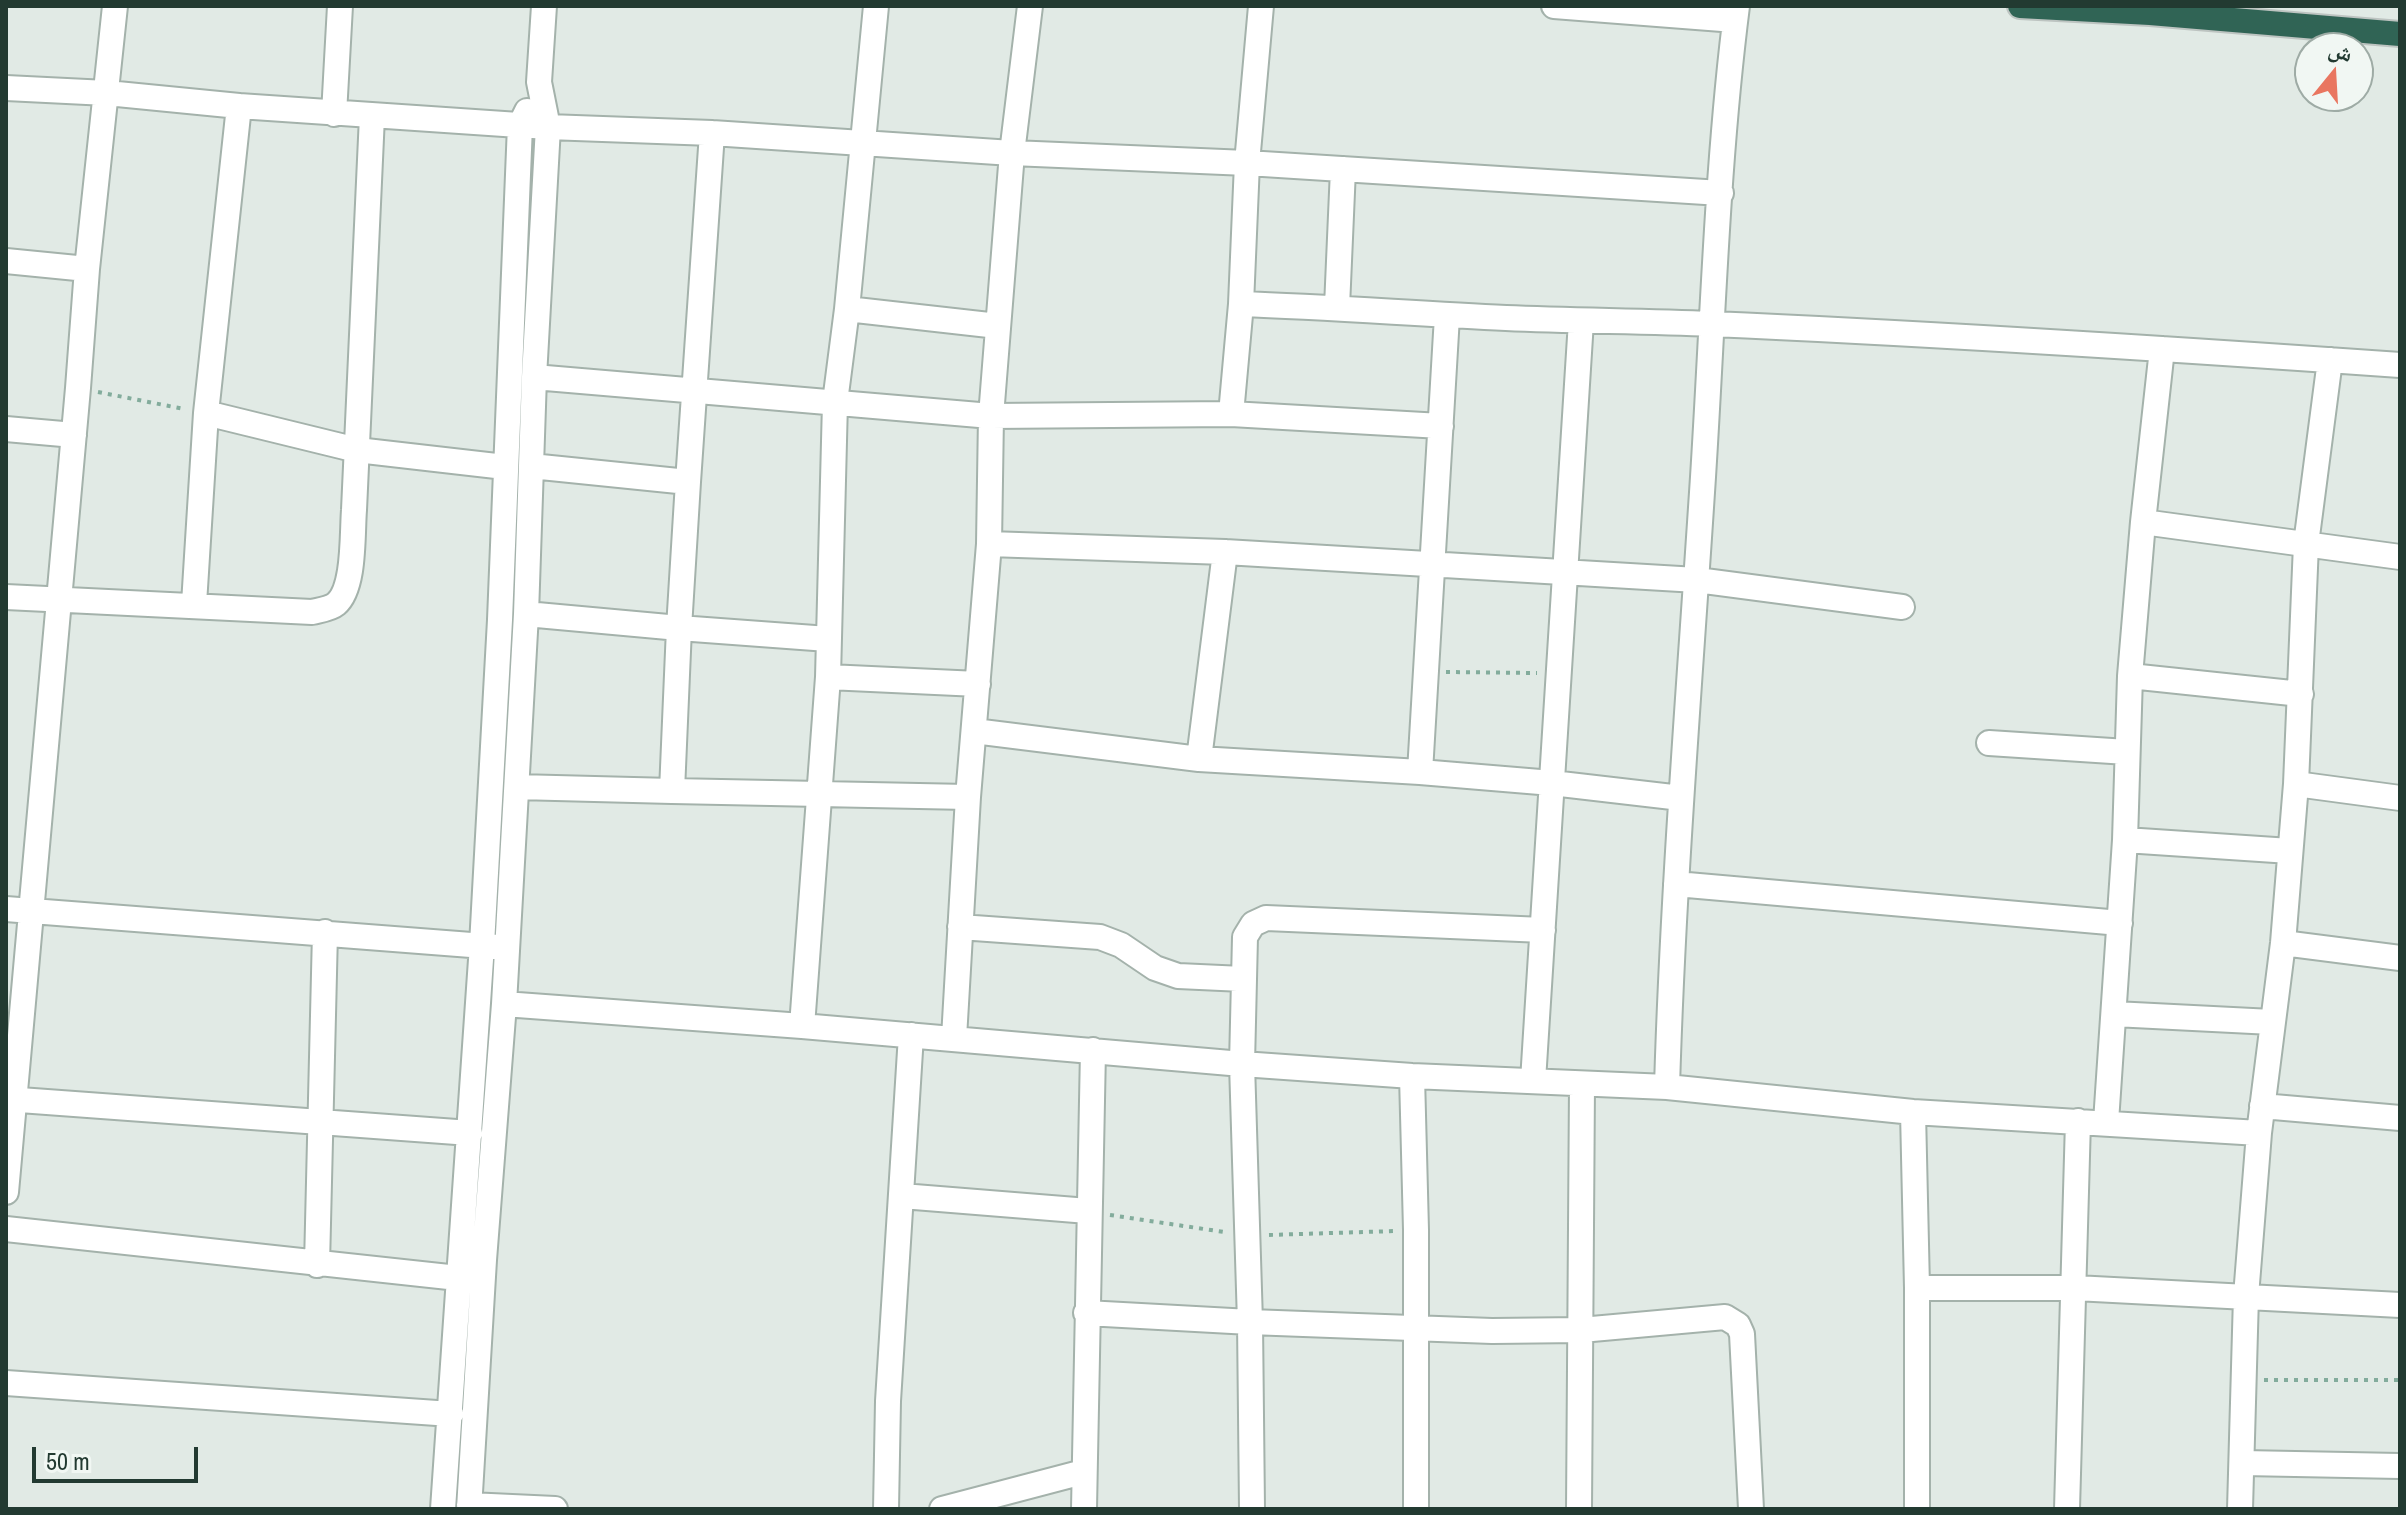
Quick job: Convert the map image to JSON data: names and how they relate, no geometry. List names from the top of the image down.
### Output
{
  "scale_bar": "50 m",
  "north": "top"
}
